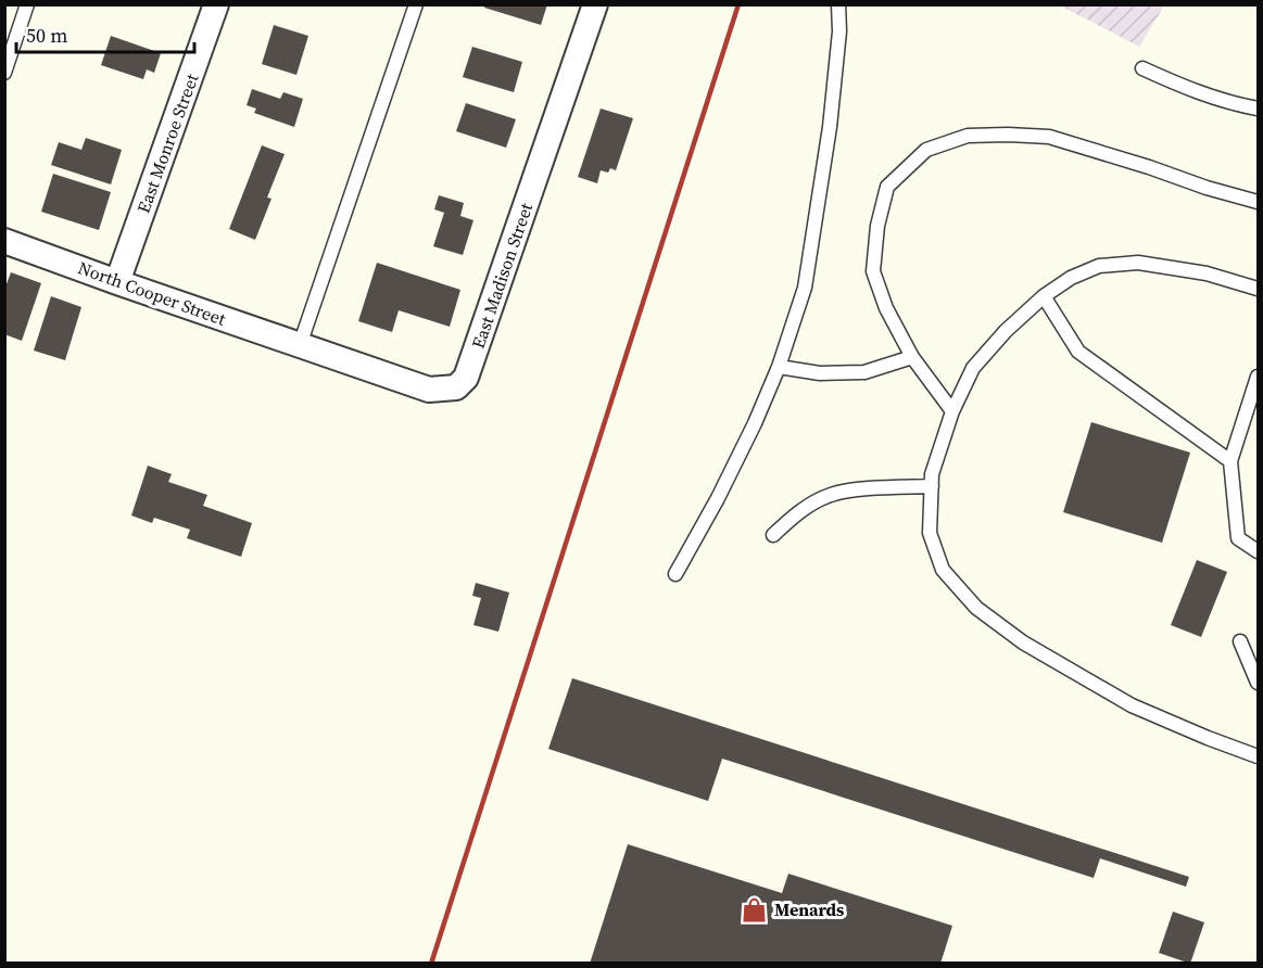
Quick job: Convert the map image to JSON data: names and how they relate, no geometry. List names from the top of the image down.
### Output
{
  "streets": {
    "street": ["East Monroe Street", "East Madison Street", "North Cooper Street"]
  },
  "crossings": [
    ["East Monroe Street", "North Cooper Street"],
    ["East Madison Street", "North Cooper Street"]
  ],
  "places": {
    "shop": ["Menards"]
  },
  "scale_bar": "50 m"
}
